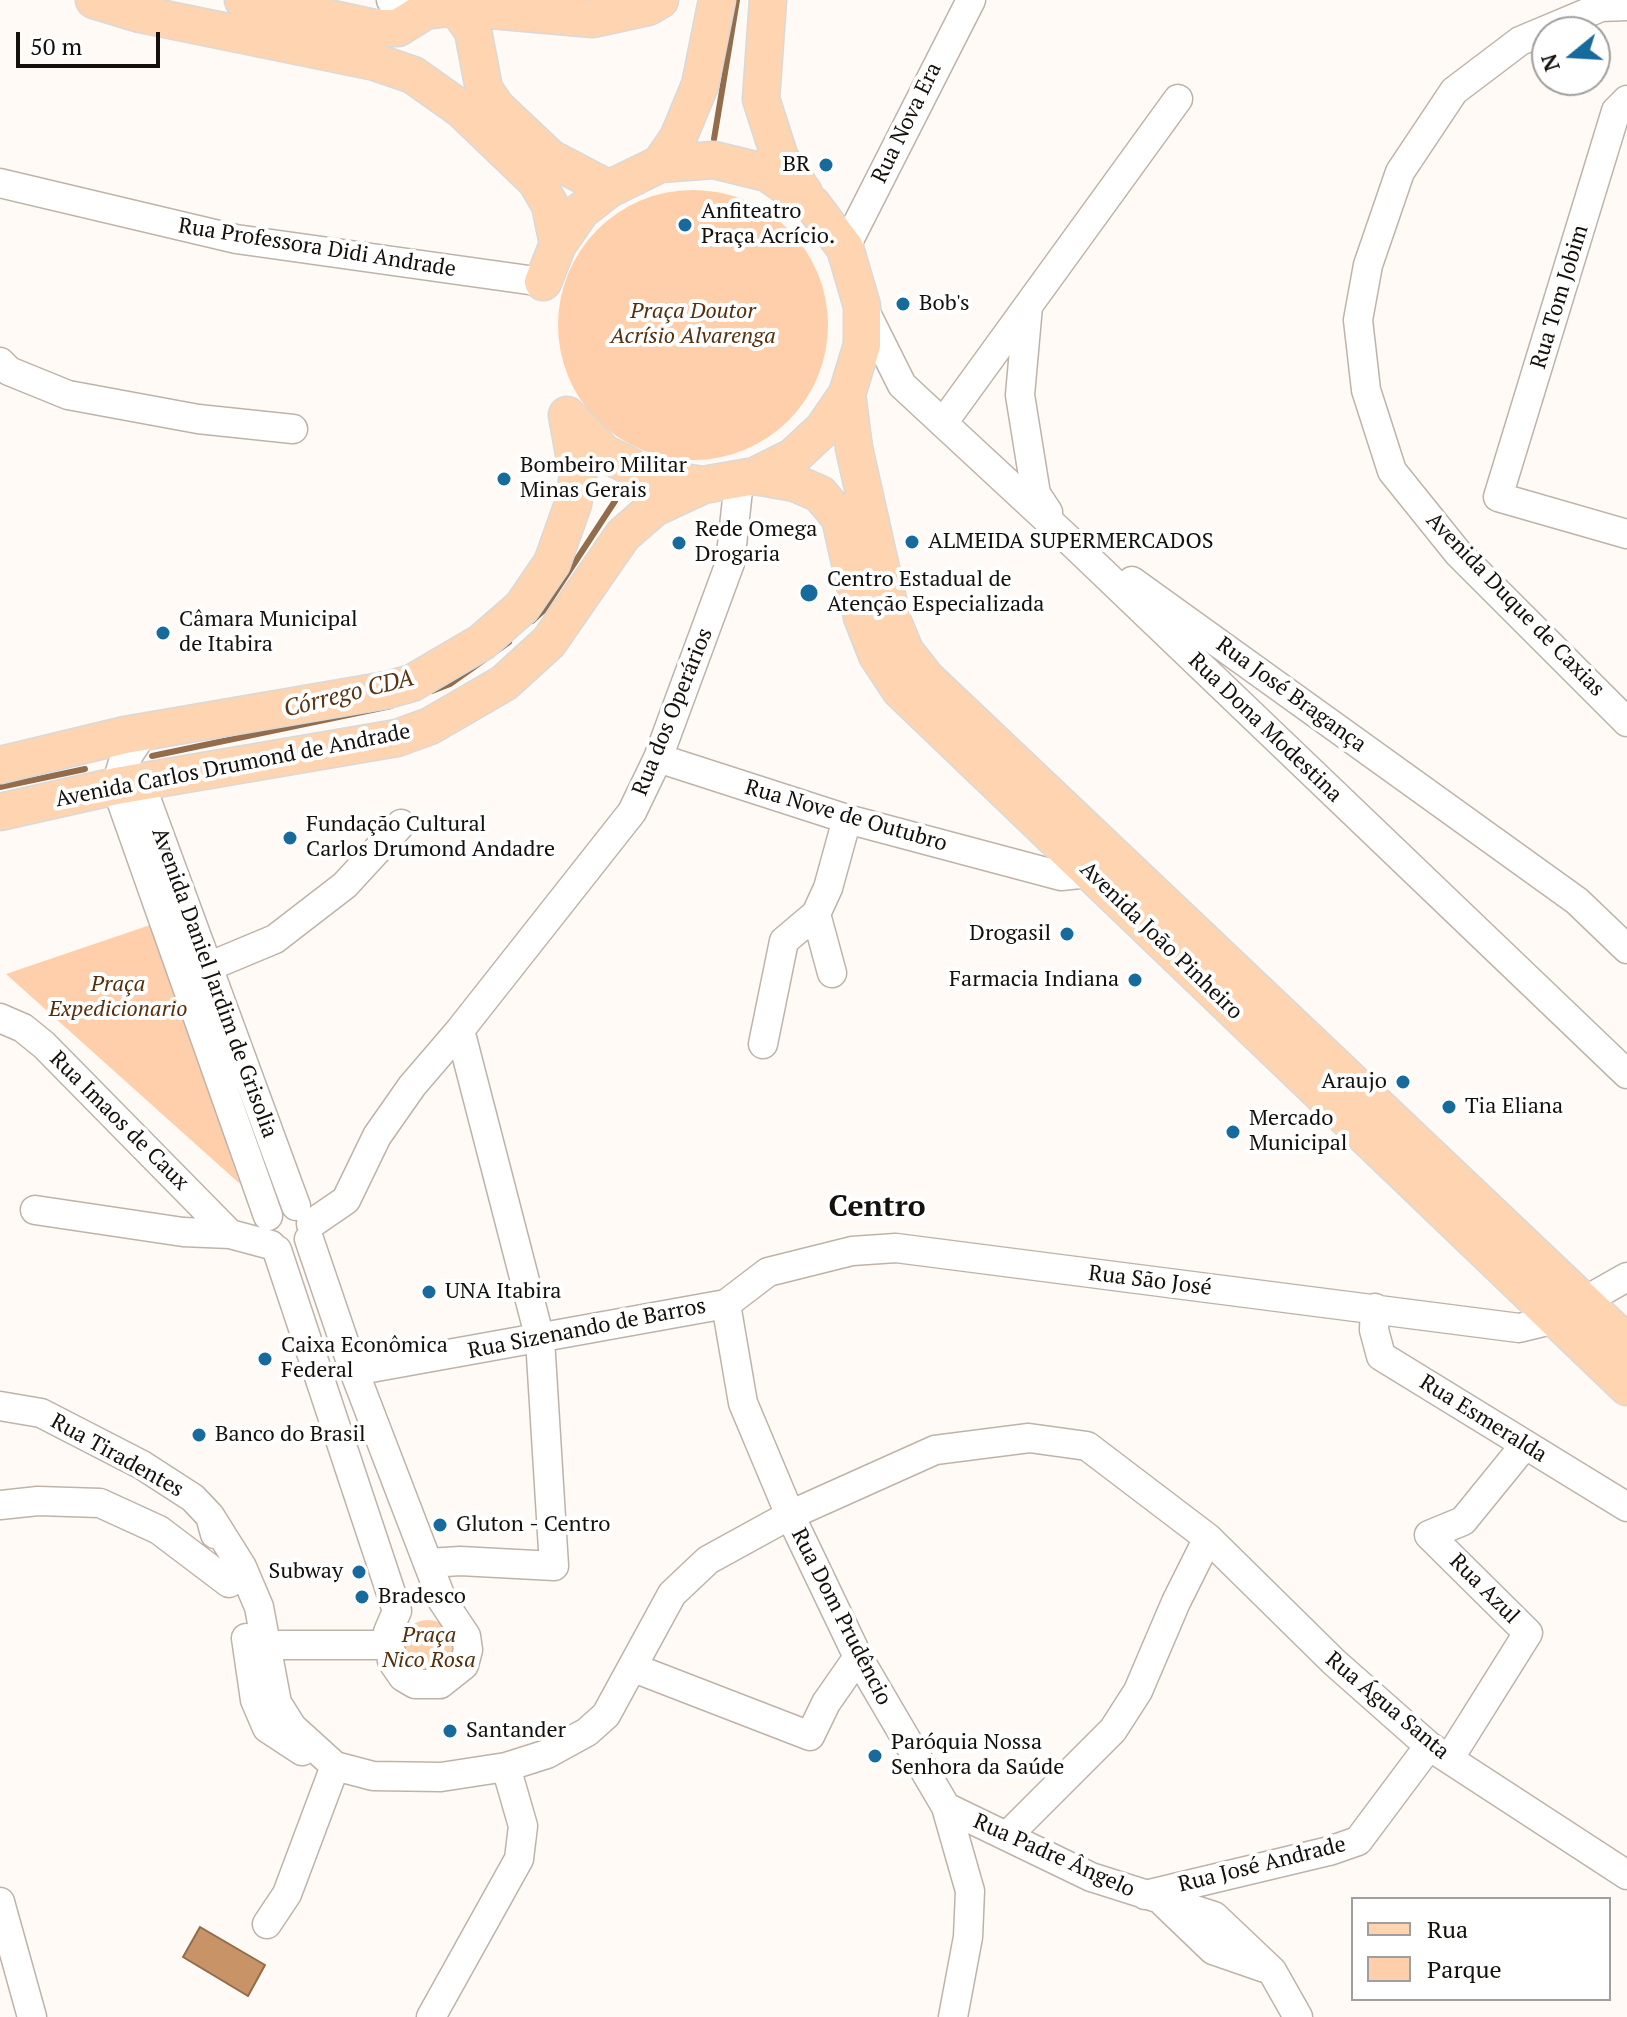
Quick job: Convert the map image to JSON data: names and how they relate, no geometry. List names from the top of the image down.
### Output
{
  "streets": {
    "main road": ["Avenida Carlos Drumond de Andrade", "Avenida João Pinheiro"],
    "street": [
      "Rua Nova Era",
      "Rua Professora Didi Andrade",
      "Rua Tom Jobim",
      "Avenida Duque de Caxias",
      "Rua José Bragança",
      "Rua dos Operários",
      "Rua Dona Modestina",
      "Rua Nove de Outubro",
      "Avenida Daniel Jardim de Grisolia",
      "Rua Imaos de Caux",
      "Rua São José",
      "Rua Sizenando de Barros",
      "Rua Esmeralda",
      "Rua Tiradentes",
      "Rua Azul",
      "Rua Dom Prudêncio",
      "Rua Água Santa",
      "Rua Padre Ângelo",
      "Rua José Andrade"
    ]
  },
  "crossings": [
    ["Rua José Bragança", "Rua Dona Modestina"],
    ["Rua dos Operários", "Rua Nove de Outubro"],
    ["Rua dos Operários", "Avenida João Pinheiro"],
    ["Rua dos Operários", "Avenida Daniel Jardim de Grisolia"],
    ["Avenida Carlos Drumond de Andrade", "Avenida Daniel Jardim de Grisolia"],
    ["Rua Nove de Outubro", "Avenida João Pinheiro"],
    ["Avenida João Pinheiro", "Rua São José"],
    ["Avenida Daniel Jardim de Grisolia", "Rua Sizenando de Barros"],
    ["Rua São José", "Rua Sizenando de Barros"],
    ["Rua São José", "Rua Esmeralda"],
    ["Rua São José", "Rua Dom Prudêncio"],
    ["Rua Sizenando de Barros", "Rua Dom Prudêncio"],
    ["Rua Esmeralda", "Rua Azul"],
    ["Rua Azul", "Rua Água Santa"],
    ["Rua Azul", "Rua José Andrade"],
    ["Rua Dom Prudêncio", "Rua Água Santa"],
    ["Rua Dom Prudêncio", "Rua Padre Ângelo"],
    ["Rua Água Santa", "Rua José Andrade"],
    ["Rua Padre Ângelo", "Rua José Andrade"]
  ],
  "districts": ["Centro"],
  "water": ["Córrego CDA"],
  "parks": ["Praça Doutor Acrísio Alvarenga", "Praça Expedicionario", "Praça Nico Rosa"],
  "places": [
    "BR",
    "Anfiteatro Praça Acrício.",
    "Bob's",
    "Bombeiro Militar Minas Gerais",
    "ALMEIDA SUPERMERCADOS",
    "Rede Omega Drogaria",
    "Centro Estadual de Atenção Especializada",
    "Câmara Municipal de Itabira",
    "Fundação Cultural Carlos Drumond Andadre",
    "Drogasil",
    "Farmacia Indiana",
    "Araujo",
    "Tia Eliana",
    "Mercado Municipal",
    "UNA Itabira",
    "Caixa Econômica Federal",
    "Banco do Brasil",
    "Gluton - Centro",
    "Subway",
    "Bradesco",
    "Santander",
    "Paróquia Nossa Senhora da Saúde"
  ],
  "legend": ["Rua", "Parque"],
  "scale_bar": "50 m",
  "north": "left"
}
